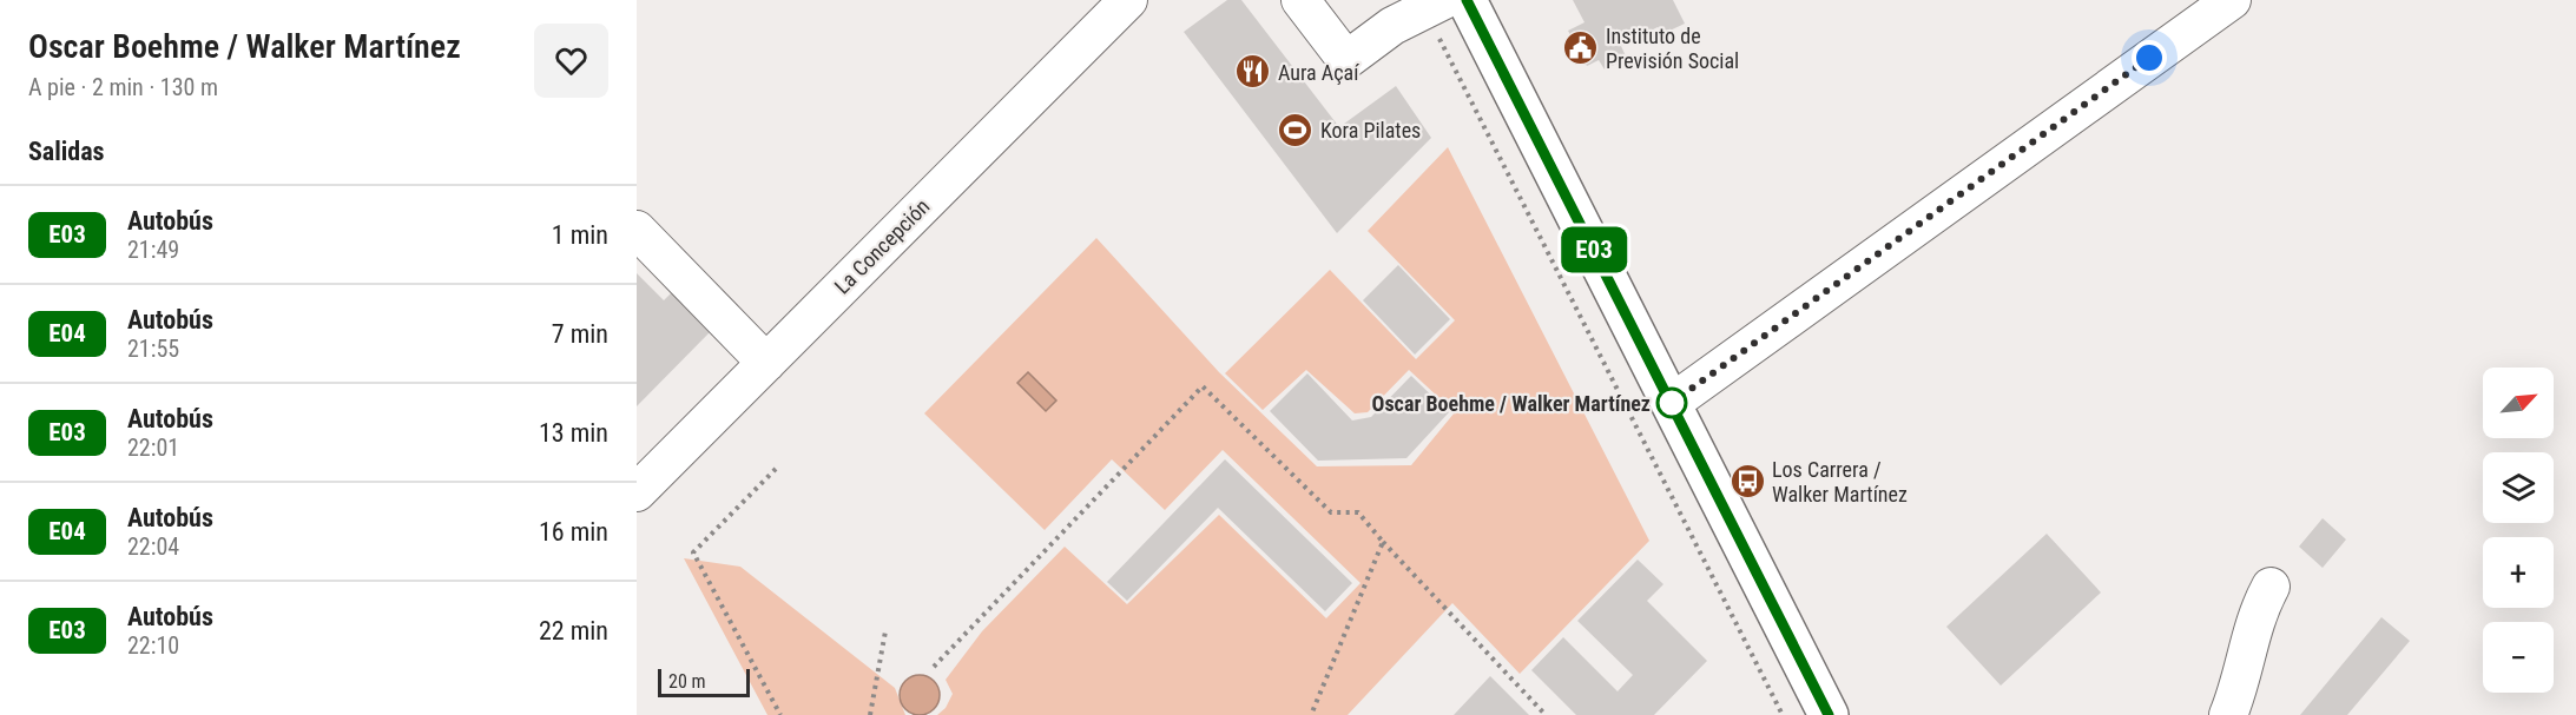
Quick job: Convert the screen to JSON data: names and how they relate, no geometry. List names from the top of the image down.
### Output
{
  "streets": {
    "street": ["La Concepción"]
  },
  "places": {
    "public building": ["Instituto de Previsión Social"],
    "restaurant": ["Aura Açaí"],
    "sports": ["Kora Pilates"],
    "other": ["Oscar Boehme / Walker Martínez"],
    "bus stop": ["Los Carrera / Walker Martínez"]
  },
  "lines": ["bus line E03"],
  "scale_bar": "20 m",
  "north": "top right",
  "page": {
    "heading": [
      ["Oscar Boehme / Walker Martínez", "A pie · 2 min · 130 m"],
      "Salidas"
    ],
    "on_map": "E03",
    "list": [
      {
        "mark": "E03",
        "name": "Autobús",
        "note": "21:49",
        "value": "1 min"
      },
      {
        "mark": "E04",
        "name": "Autobús",
        "note": "21:55",
        "value": "7 min"
      },
      {
        "mark": "E03",
        "name": "Autobús",
        "note": "22:01",
        "value": "13 min"
      },
      {
        "mark": "E04",
        "name": "Autobús",
        "note": "22:04",
        "value": "16 min"
      },
      {
        "mark": "E03",
        "name": "Autobús",
        "note": "22:10",
        "value": "22 min"
      }
    ],
    "map_buttons": ["+", "−"],
    "scale": "20 m"
  }
}
